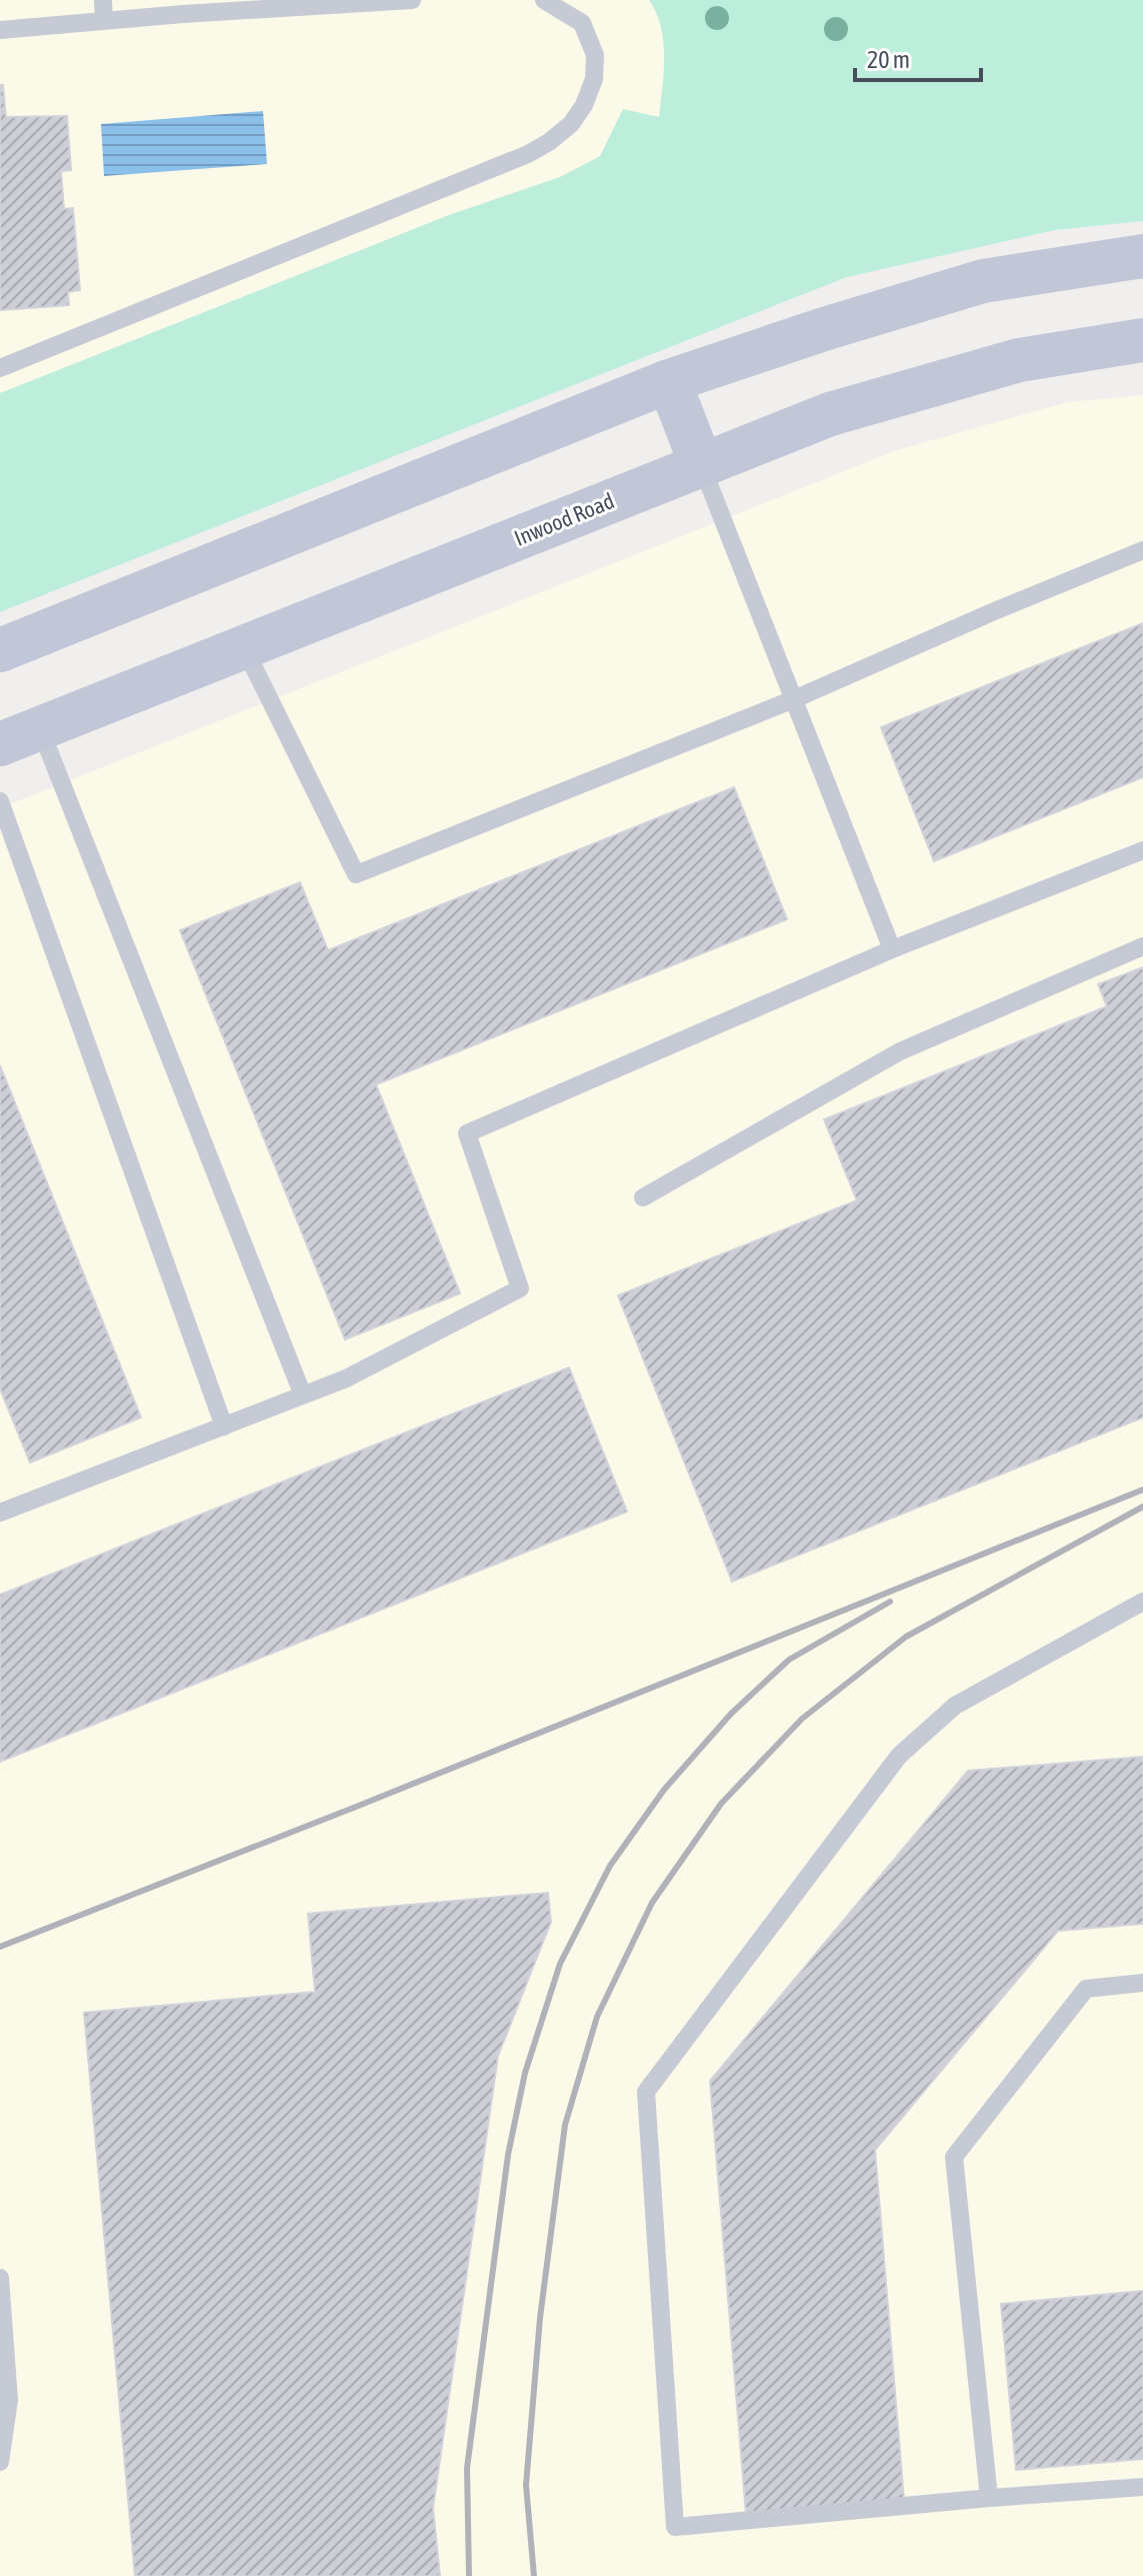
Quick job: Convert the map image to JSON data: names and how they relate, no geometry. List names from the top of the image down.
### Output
{
  "streets": {
    "main road": ["Inwood Road"]
  },
  "scale_bar": "20 m"
}
